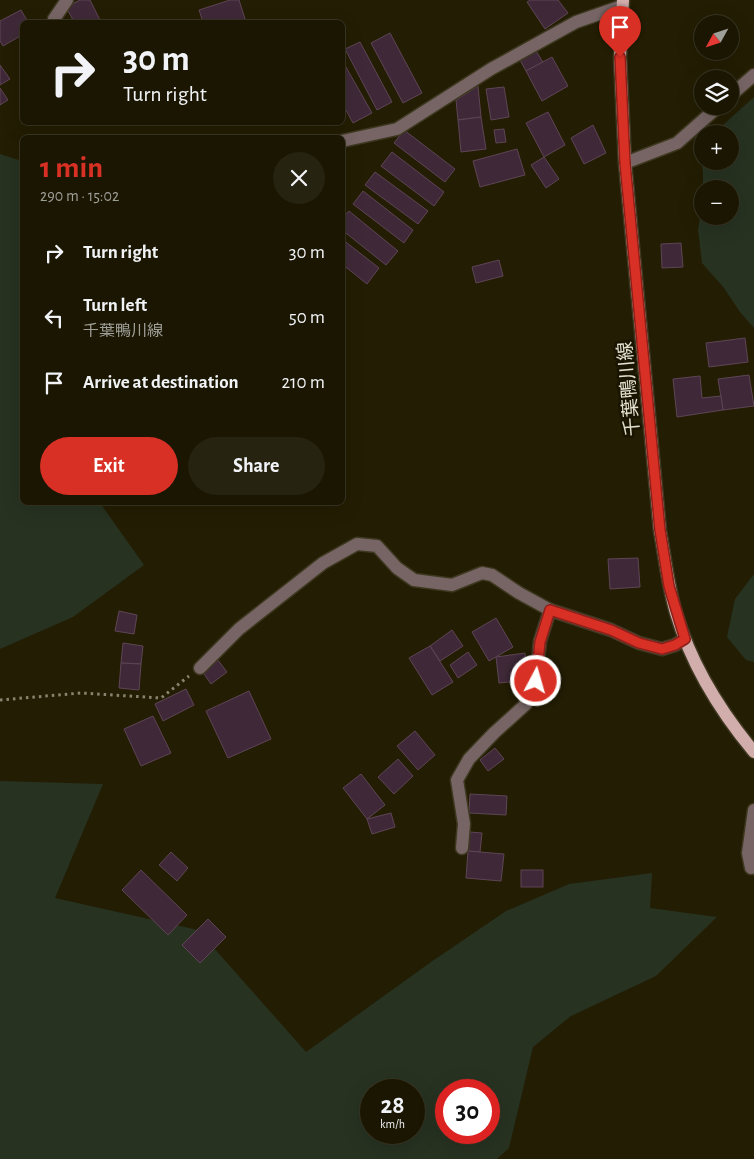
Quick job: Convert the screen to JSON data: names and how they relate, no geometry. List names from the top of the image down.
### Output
{
  "streets": {
    "main road": ["千葉鴨川線"]
  },
  "north": "bottom left",
  "page": {
    "map_buttons": ["+", "−"],
    "turn": ["30 m", "Turn right"],
    "heading": ["1 min", "290 m · 15:02"],
    "list": [
      {
        "name": "Turn right",
        "value": "30 m"
      },
      {
        "name": "Turn left",
        "note": "千葉鴨川線",
        "value": "50 m"
      },
      {
        "name": "Arrive at destination",
        "value": "210 m"
      }
    ],
    "buttons": ["Exit", "Share"],
    "speed": "28 km/h",
    "limit": "30"
  }
}
